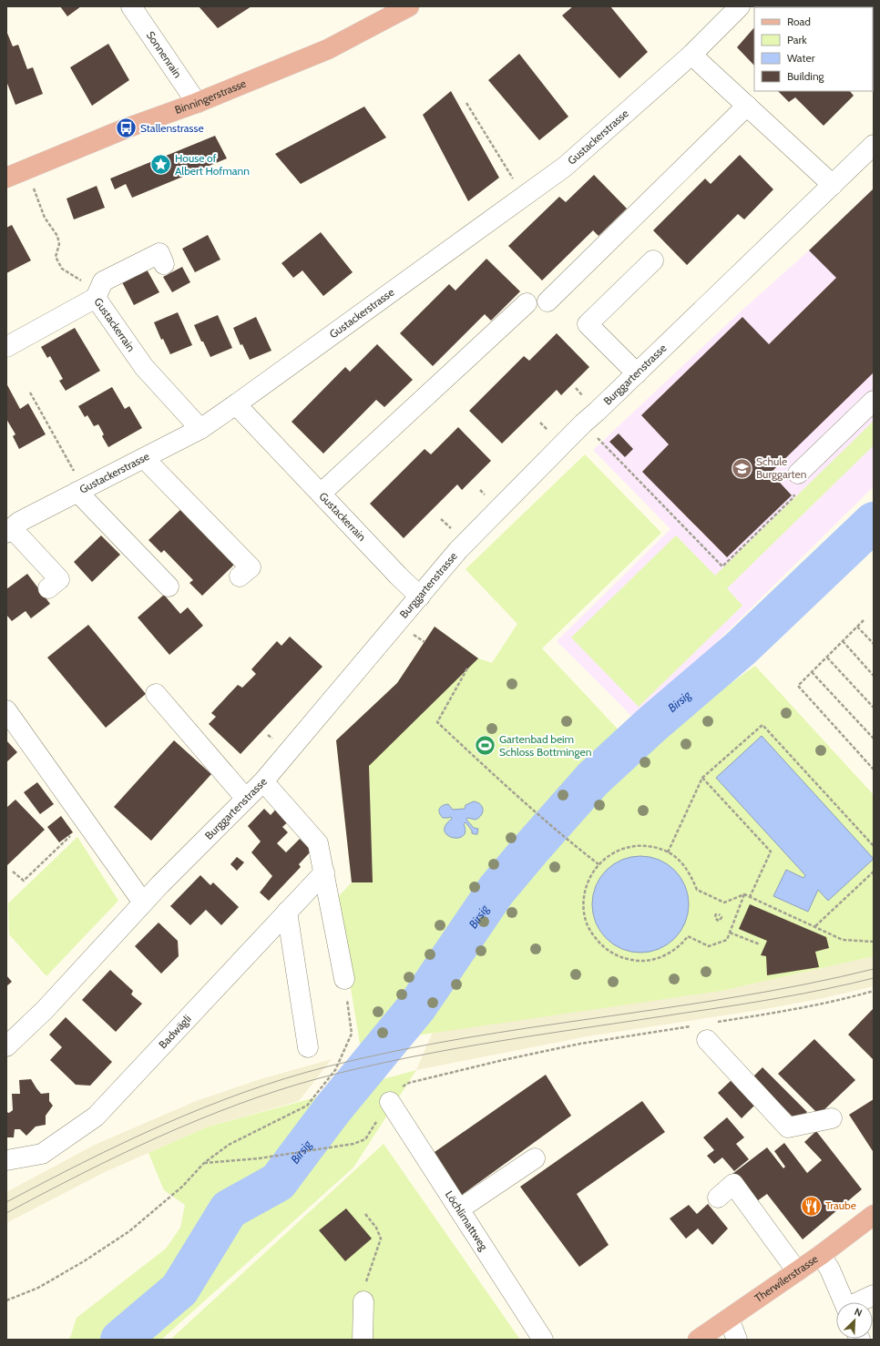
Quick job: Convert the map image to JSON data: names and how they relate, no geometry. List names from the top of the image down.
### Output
{
  "streets": {
    "main road": ["Binningerstrasse", "Therwilerstrasse"],
    "street": [
      "Sonnenrain",
      "Gustackerstrasse",
      "Gustackerrain",
      "Burggartenstrasse",
      "Badwägli",
      "Löchlimattweg"
    ]
  },
  "crossings": [
    ["Sonnenrain", "Binningerstrasse"],
    ["Gustackerstrasse", "Gustackerrain"],
    ["Gustackerrain", "Burggartenstrasse"]
  ],
  "water": ["Birsig"],
  "places": {
    "bus stop": ["Stallenstrasse"],
    "place": ["House of Albert Hofmann"],
    "school or university": ["Schule Burggarten"],
    "sports": ["Gartenbad beim Schloss Bottmingen"],
    "restaurant": ["Traube"]
  },
  "legend": [
    "Road",
    "Park",
    "Water",
    "Building"
  ],
  "north": "top right"
}
